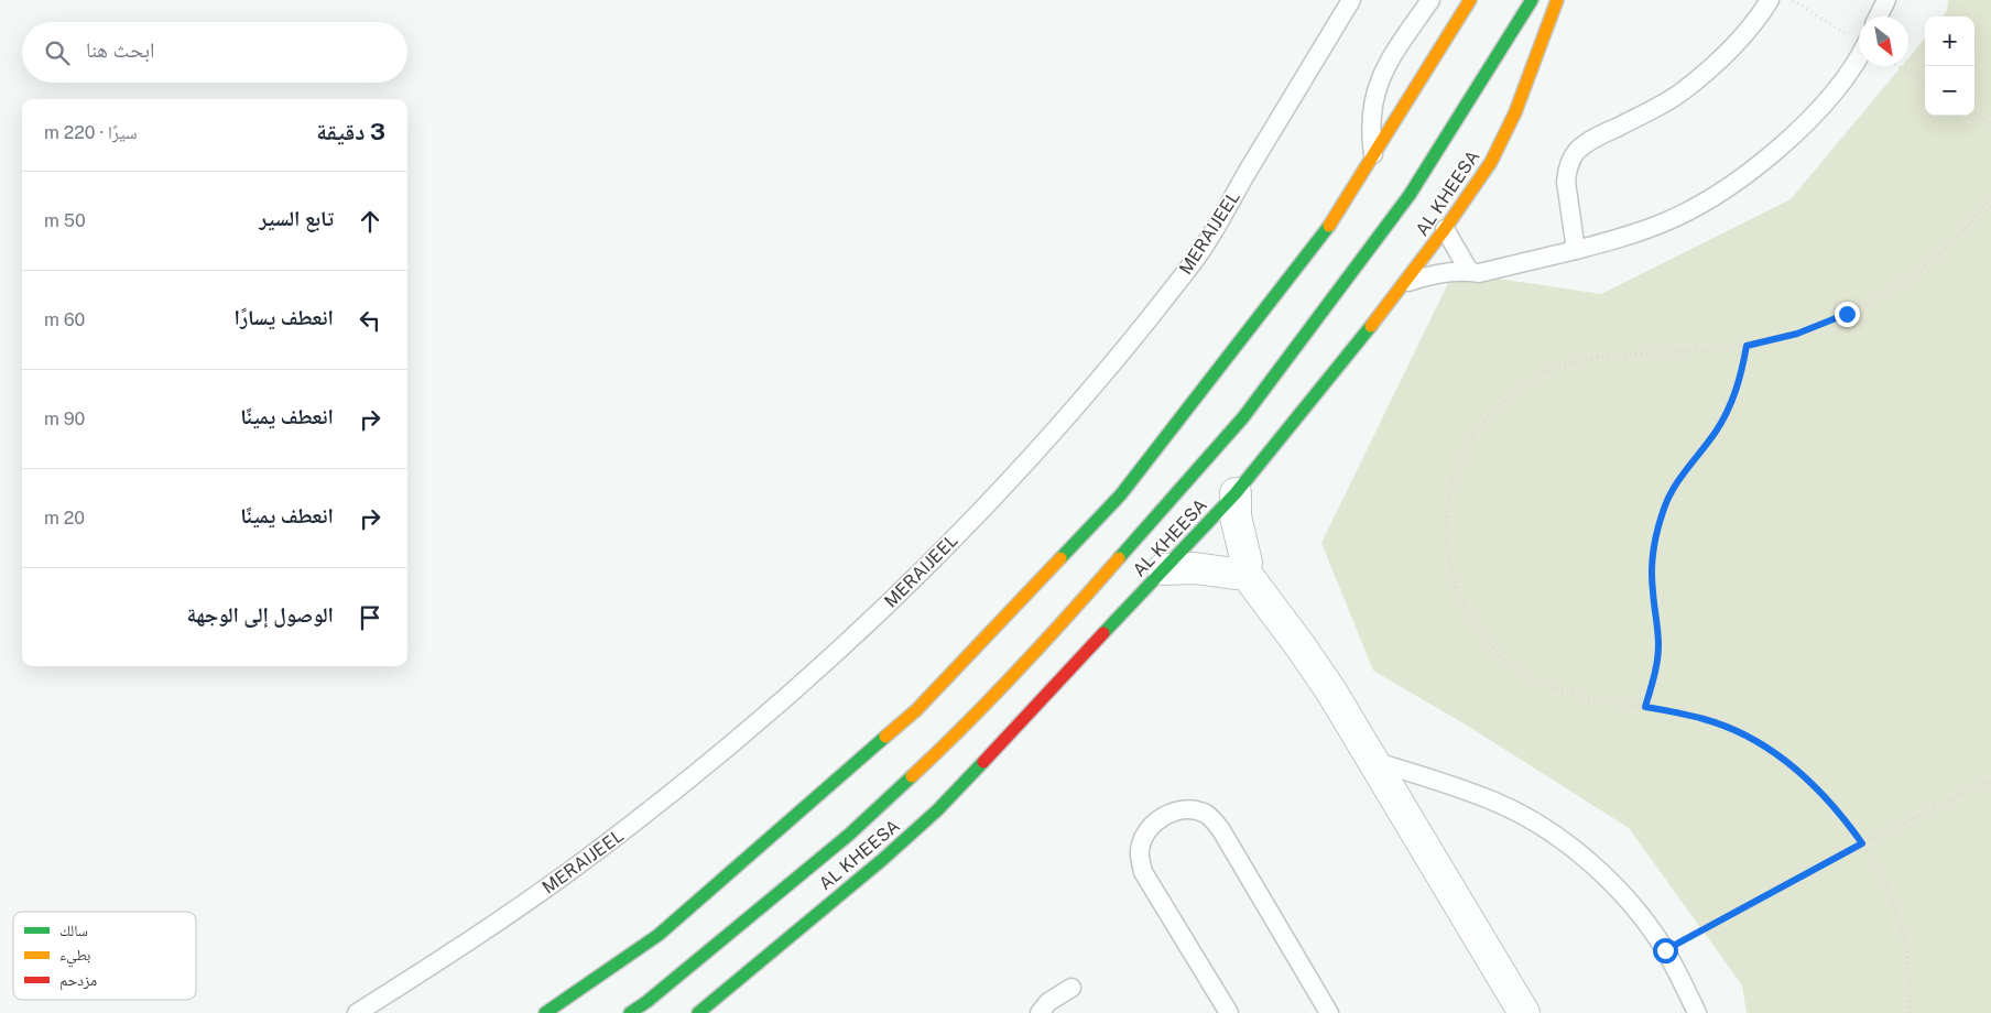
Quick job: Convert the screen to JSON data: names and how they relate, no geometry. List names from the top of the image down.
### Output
{
  "streets": {
    "main road": ["AL KHEESA"],
    "lane": ["MERAIJEEL"]
  },
  "legend": ["سالك", "بطيء", "مزدحم"],
  "north": "bottom right",
  "page": {
    "map_buttons": ["+", "−"],
    "search": "ابحث هنا",
    "heading": ["3 دقيقة", "سيرًا · 220 m"],
    "list": [
      ["تابع السير", "50 m"],
      ["انعطف يسارًا", "60 m"],
      ["انعطف يمينًا", "90 m"],
      ["انعطف يمينًا", "20 m"],
      "الوصول إلى الوجهة"
    ]
  }
}
